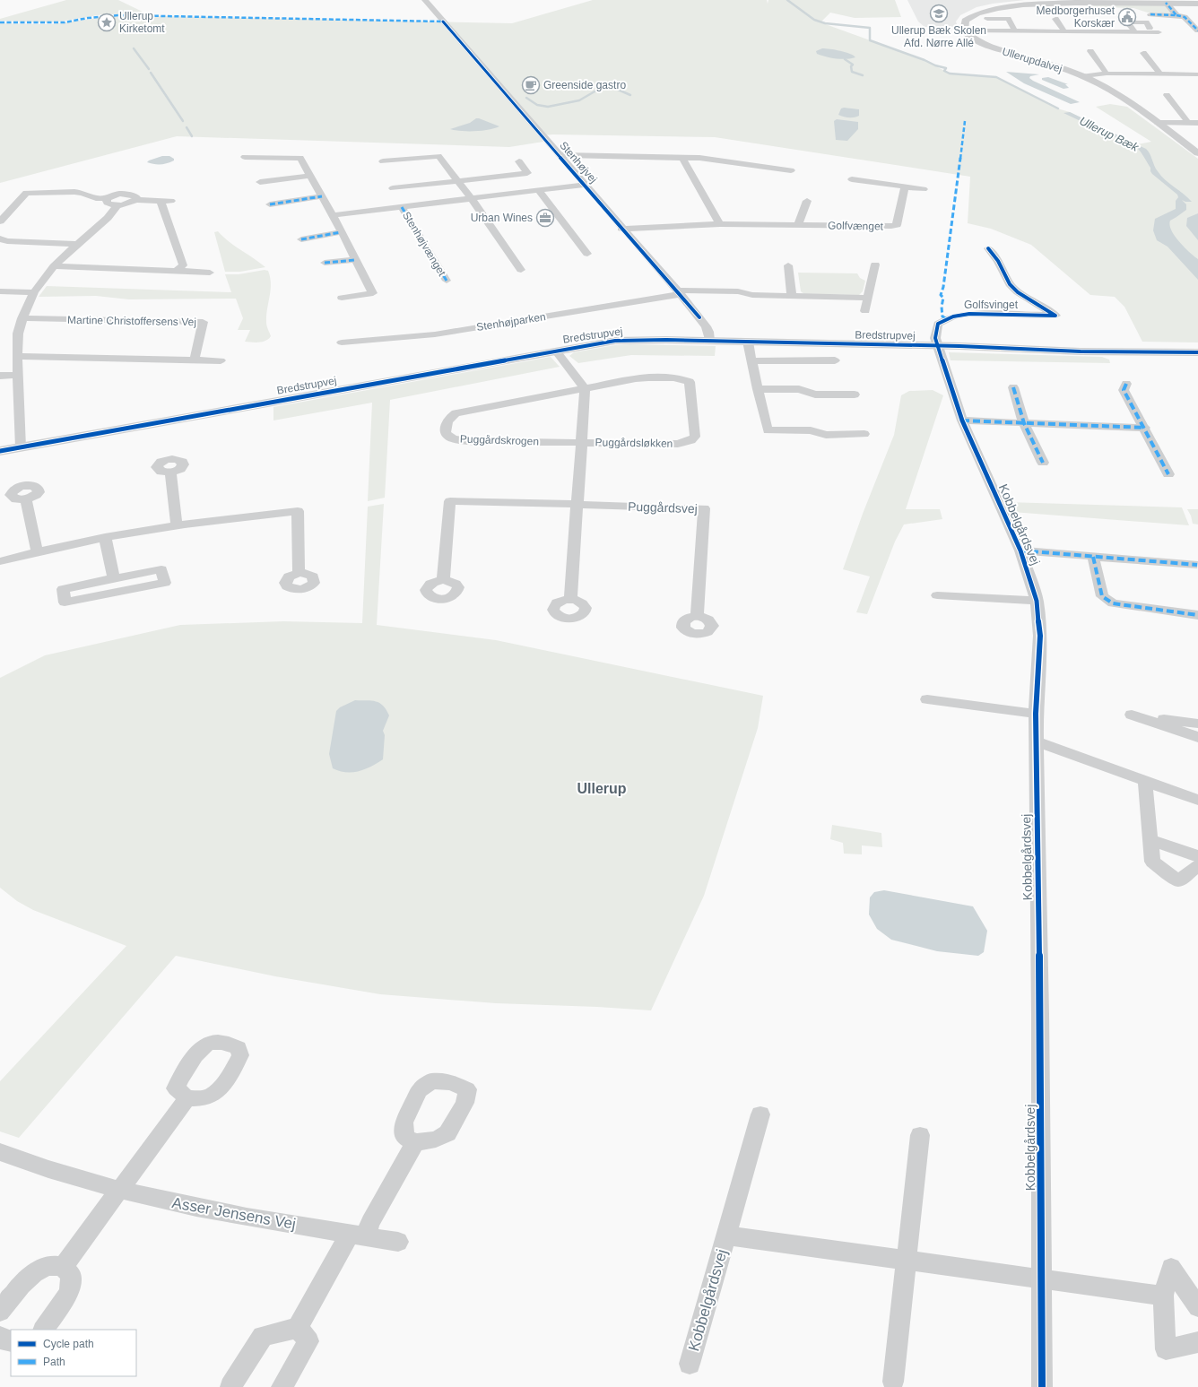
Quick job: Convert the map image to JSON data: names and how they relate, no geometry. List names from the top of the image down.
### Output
{
  "streets": {
    "street": [
      "Ullerupdalvej",
      "Stenhøjvej",
      "Golfvænget",
      "Stenhøjvænget",
      "Golfsvinget",
      "Martine Christoffersens Vej",
      "Stenhøjparken",
      "Bredstrupvej",
      "Puggårdskrogen",
      "Puggårdsløkken",
      "Puggårdsvej",
      "Kobbelgårdsvej",
      "Asser Jensens Vej"
    ]
  },
  "crossings": [
    ["Stenhøjvej", "Golfvænget"],
    ["Stenhøjvej", "Stenhøjvænget"],
    ["Stenhøjvej", "Stenhøjparken"],
    ["Stenhøjvej", "Bredstrupvej"],
    ["Golfsvinget", "Bredstrupvej"],
    ["Golfsvinget", "Kobbelgårdsvej"],
    ["Bredstrupvej", "Kobbelgårdsvej"],
    ["Puggårdskrogen", "Puggårdsløkken"]
  ],
  "districts": ["Ullerup"],
  "water": ["Ullerup Bæk"],
  "places": {
    "school or university": ["Ullerup Bæk Skolen Afd. Nørre Allé"],
    "public building": ["Medborgerhuset Korskær"],
    "place": ["Ullerup Kirketomt"],
    "cafe": ["Greenside gastro"],
    "office": ["Urban Wines"]
  },
  "legend": ["Cycle path", "Path"]
}
